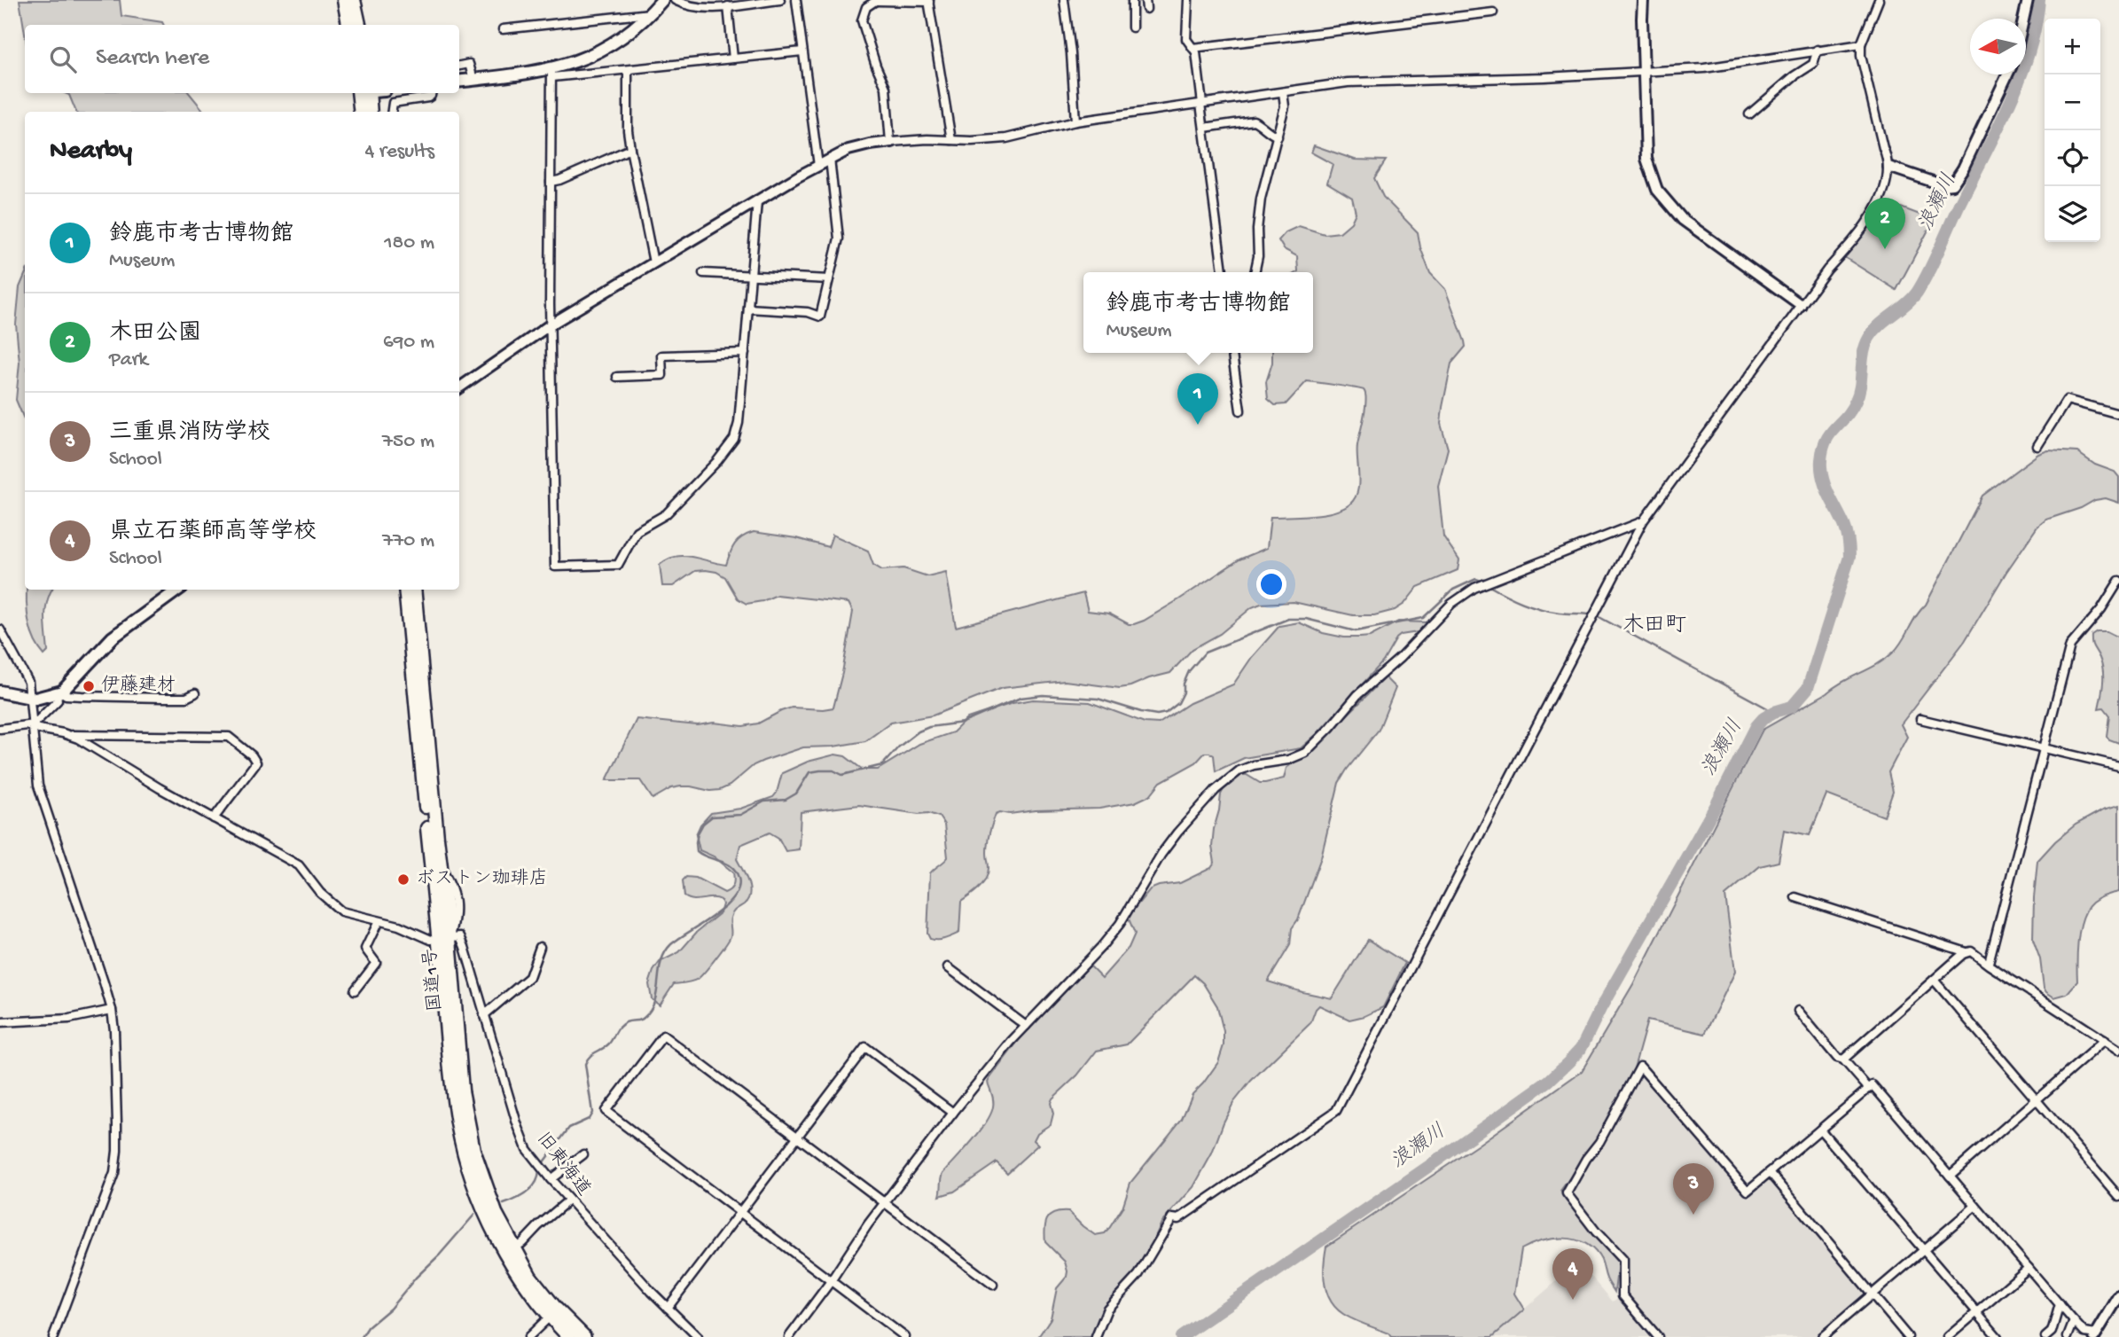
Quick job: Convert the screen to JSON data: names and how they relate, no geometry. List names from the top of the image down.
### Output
{
  "streets": {
    "highway": ["国道1号"],
    "street": ["旧東海道"]
  },
  "crossings": [
    ["国道1号", "旧東海道"]
  ],
  "districts": ["木田町"],
  "water": ["浪瀬川"],
  "places": ["伊藤建材", "ボストン珈琲店"],
  "north": "left",
  "page": {
    "map_buttons": ["+", "−"],
    "search": "Search here",
    "heading": ["Nearby", "4 results"],
    "list": [
      {
        "mark": "1",
        "name": "鈴鹿市考古博物館",
        "note": "Museum",
        "value": "180 m"
      },
      {
        "mark": "2",
        "name": "木田公園",
        "note": "Park",
        "value": "690 m"
      },
      {
        "mark": "3",
        "name": "三重県消防学校",
        "note": "School",
        "value": "750 m"
      },
      {
        "mark": "4",
        "name": "県立石薬師高等学校",
        "note": "School",
        "value": "770 m"
      }
    ],
    "pins": [
      "2",
      "1",
      "3",
      "4"
    ],
    "popup": ["鈴鹿市考古博物館", "Museum"]
  }
}
